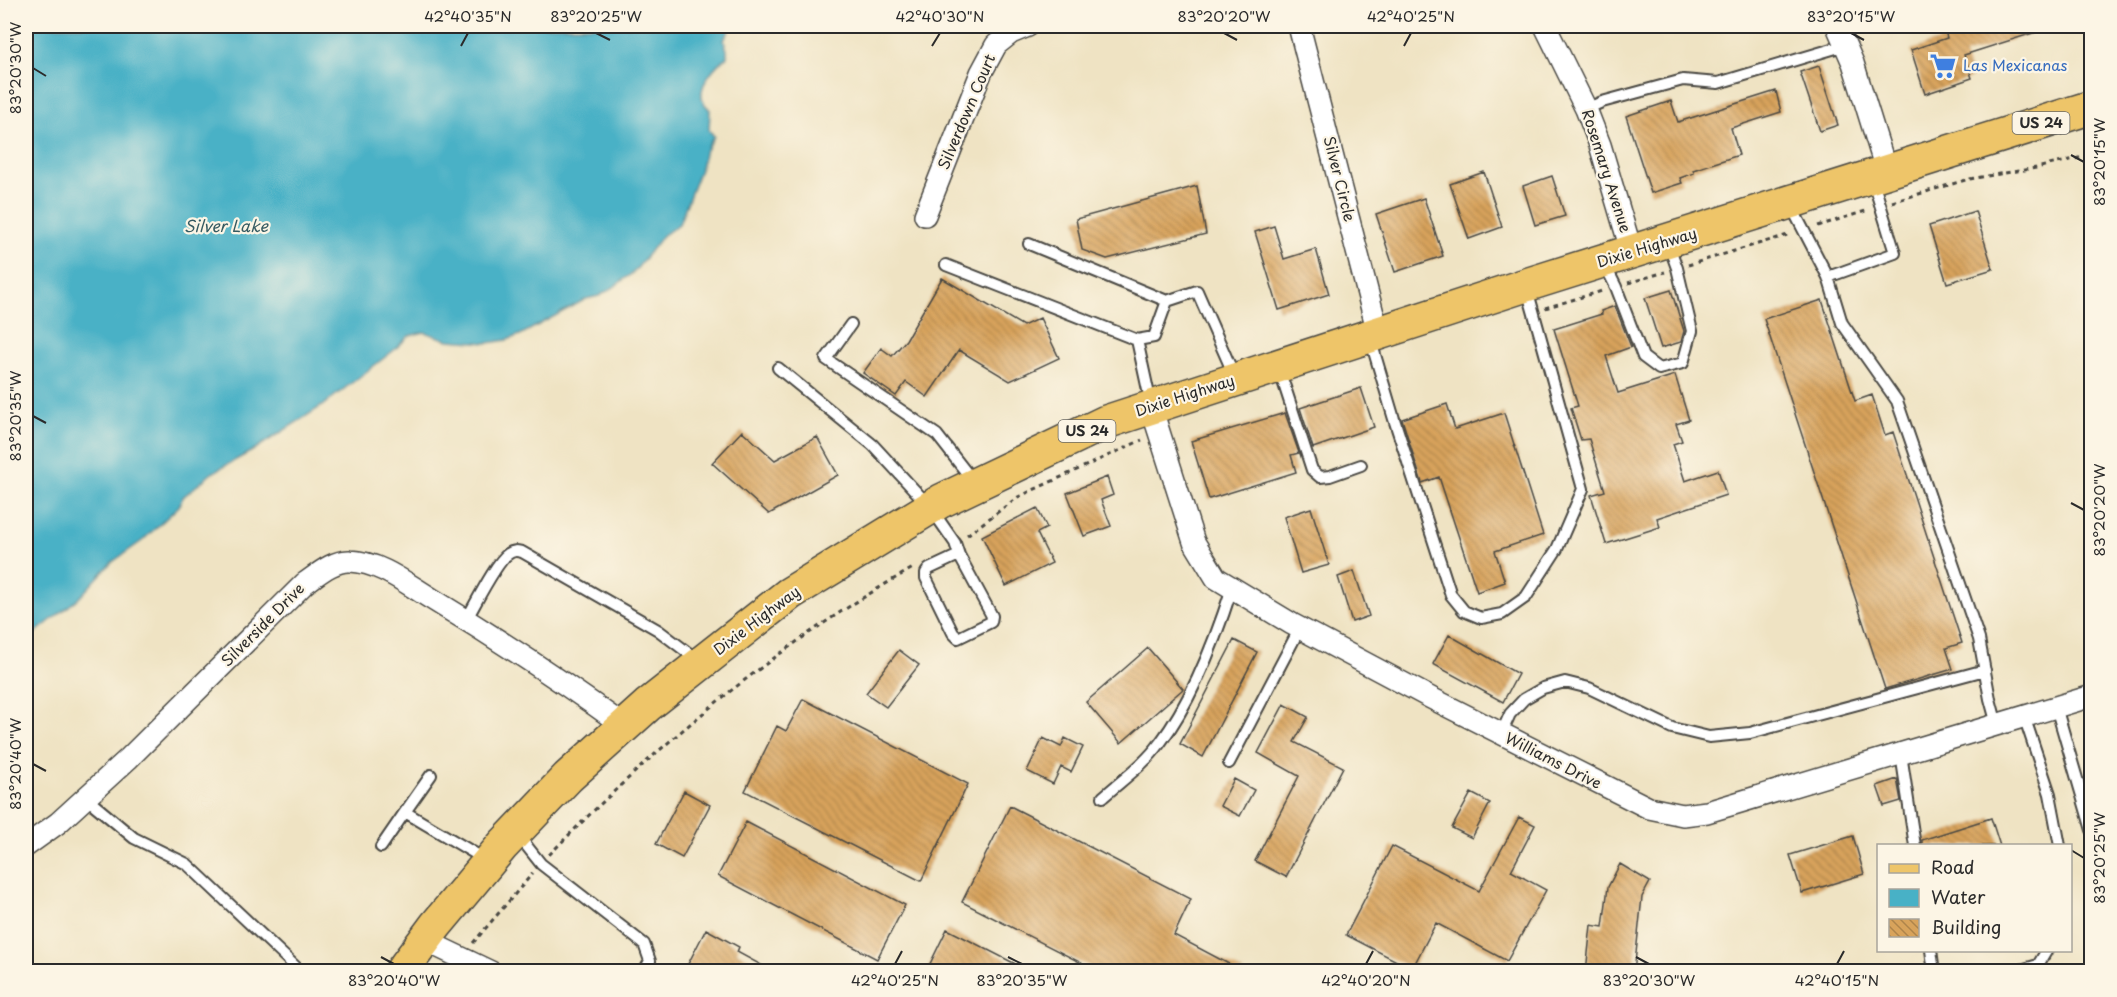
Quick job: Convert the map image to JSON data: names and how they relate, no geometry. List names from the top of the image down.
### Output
{
  "streets": {
    "main road": ["US 24", "Dixie Highway"],
    "street": [
      "Silverdown Court",
      "Rosemary Avenue",
      "Silver Circle",
      "Silverside Drive",
      "Williams Drive"
    ]
  },
  "crossings": [
    ["Rosemary Avenue", "Dixie Highway"],
    ["Silver Circle", "Dixie Highway"],
    ["Dixie Highway", "Silverside Drive"],
    ["Dixie Highway", "Williams Drive"]
  ],
  "water": ["Silver Lake"],
  "places": {
    "supermarket": ["Las Mexicanas"]
  },
  "legend": ["Road", "Water", "Building"],
  "coordinates": [
    "42°40'35\"N",
    "83°20'25\"W",
    "42°40'30\"N",
    "83°20'20\"W",
    "42°40'25\"N",
    "83°20'15\"W",
    "83°20'30\"W",
    "83°20'35\"W",
    "83°20'40\"W",
    "42°40'20\"N",
    "42°40'15\"N"
  ]
}
